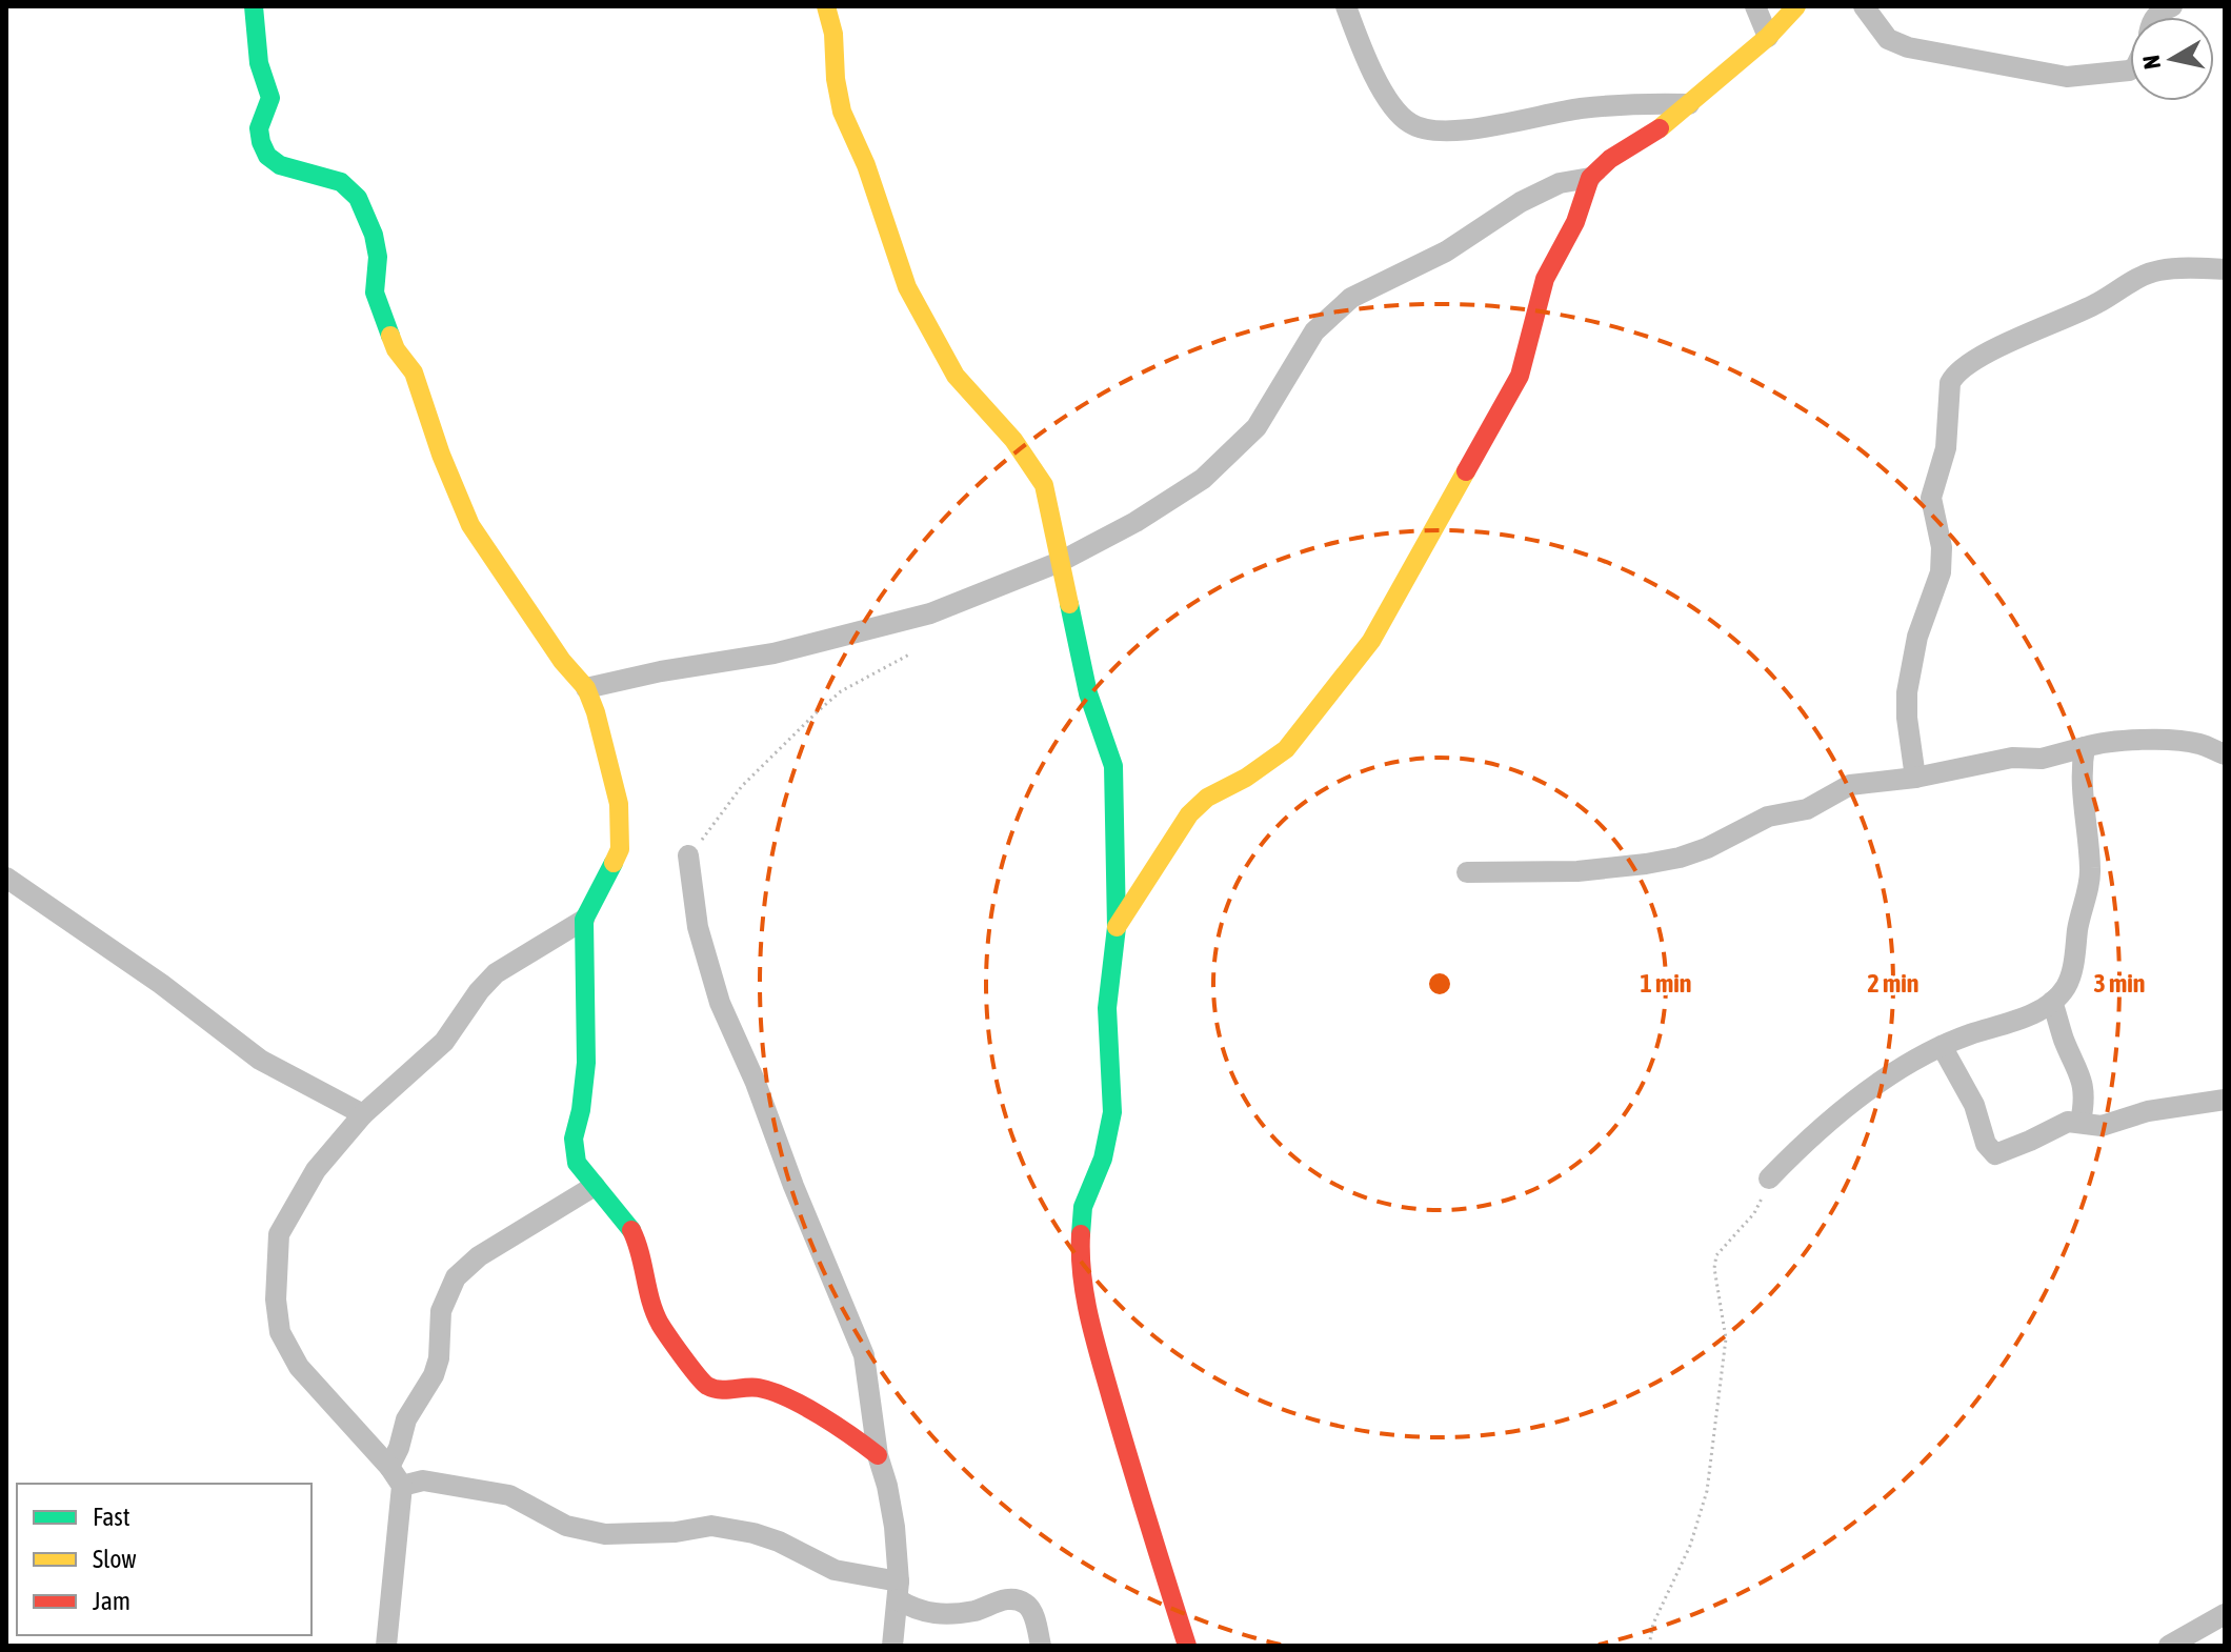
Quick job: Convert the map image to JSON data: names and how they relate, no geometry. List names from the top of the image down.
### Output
{
  "legend": ["Fast", "Slow", "Jam"],
  "north": "left",
  "rings": ["1 min", "2 min", "3 min"]
}
